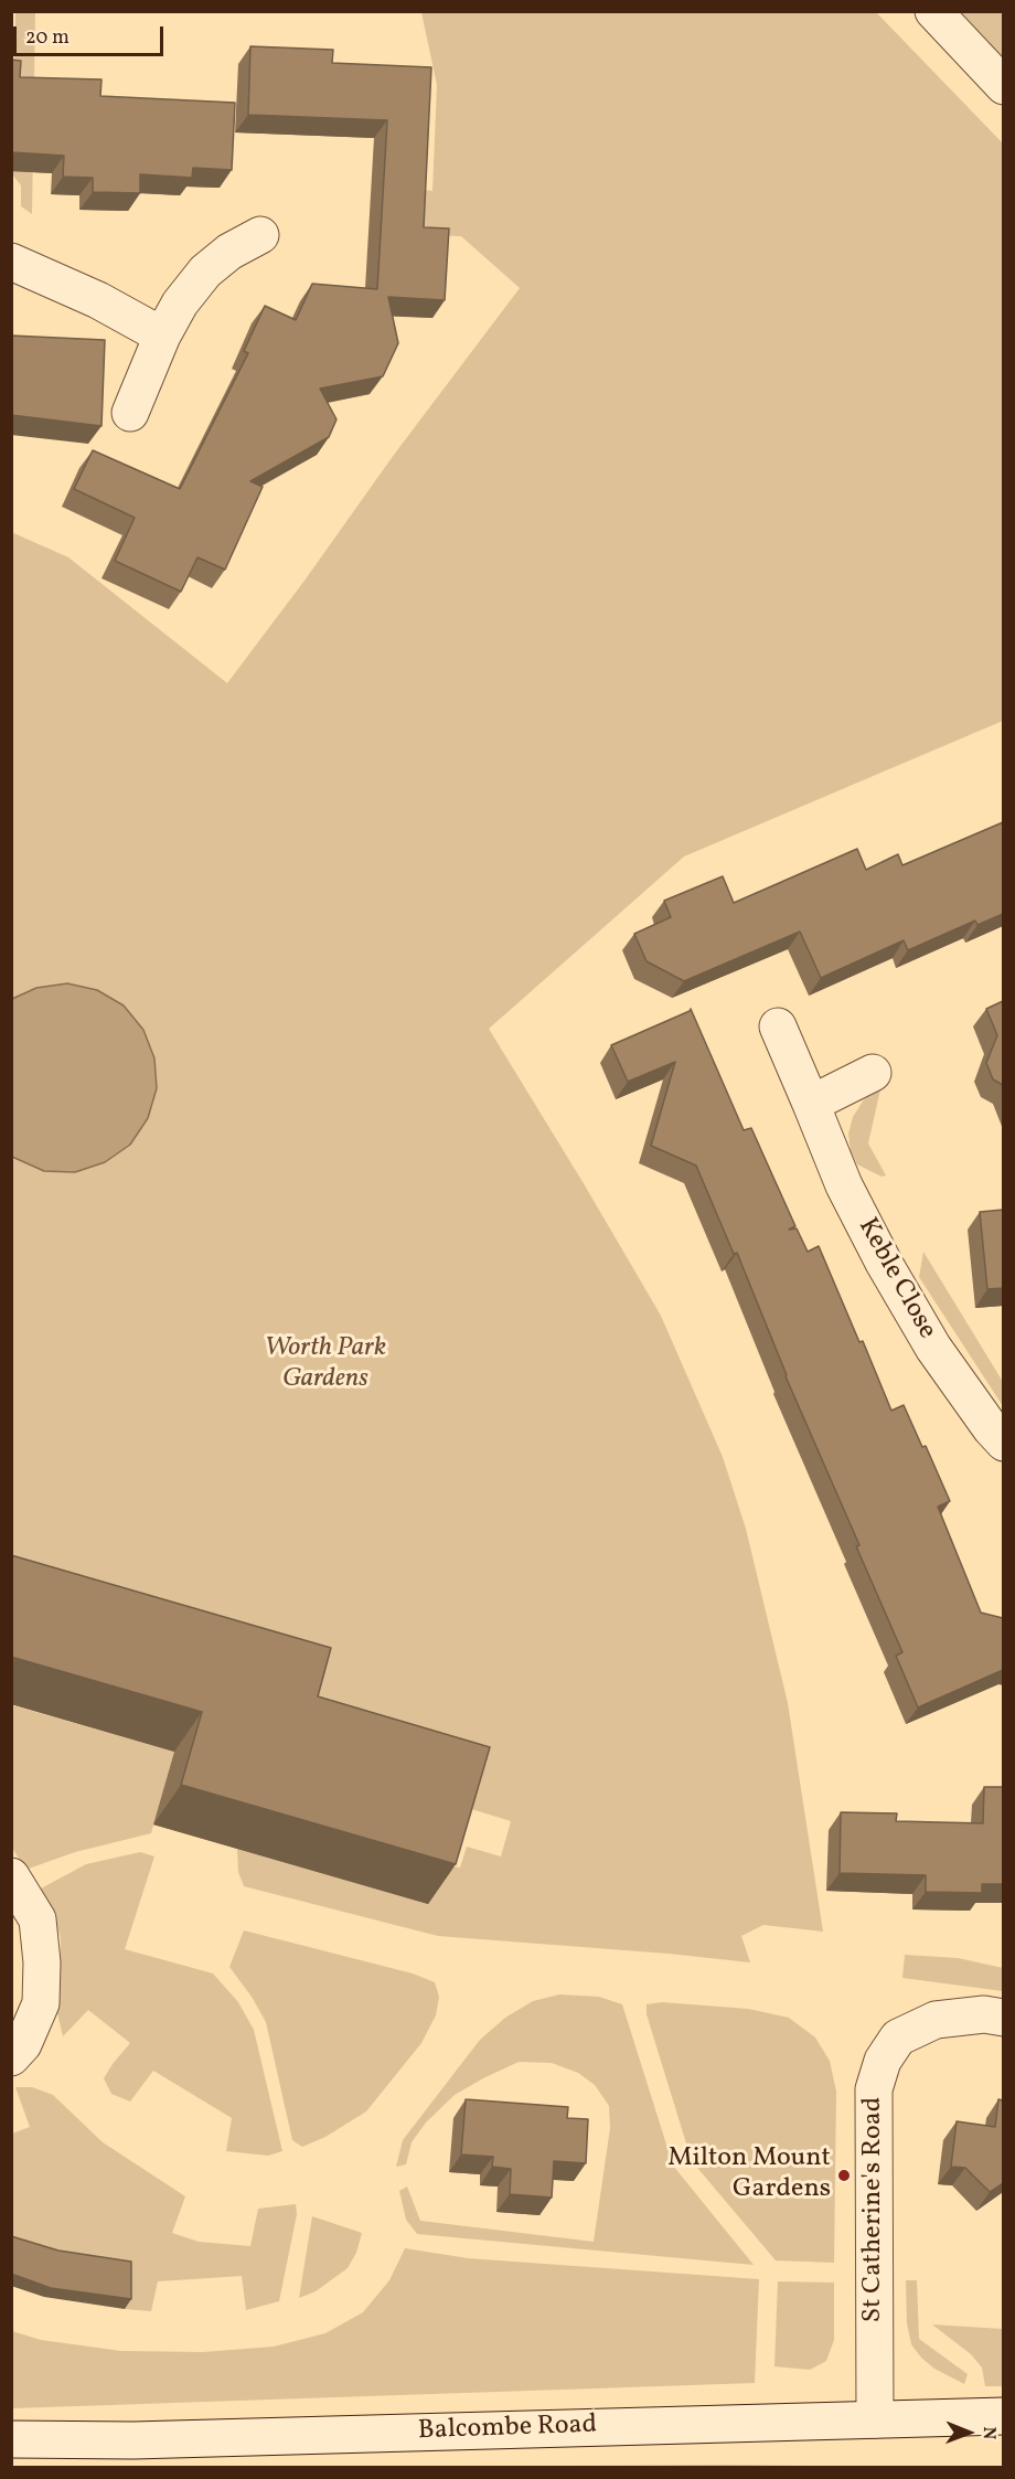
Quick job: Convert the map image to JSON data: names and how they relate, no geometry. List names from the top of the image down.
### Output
{
  "streets": {
    "street": ["Keble Close", "St Catherine's Road", "Balcombe Road"]
  },
  "crossings": [
    ["St Catherine's Road", "Balcombe Road"]
  ],
  "parks": ["Worth Park Gardens"],
  "places": ["Milton Mount Gardens"],
  "scale_bar": "20 m",
  "north": "right"
}
